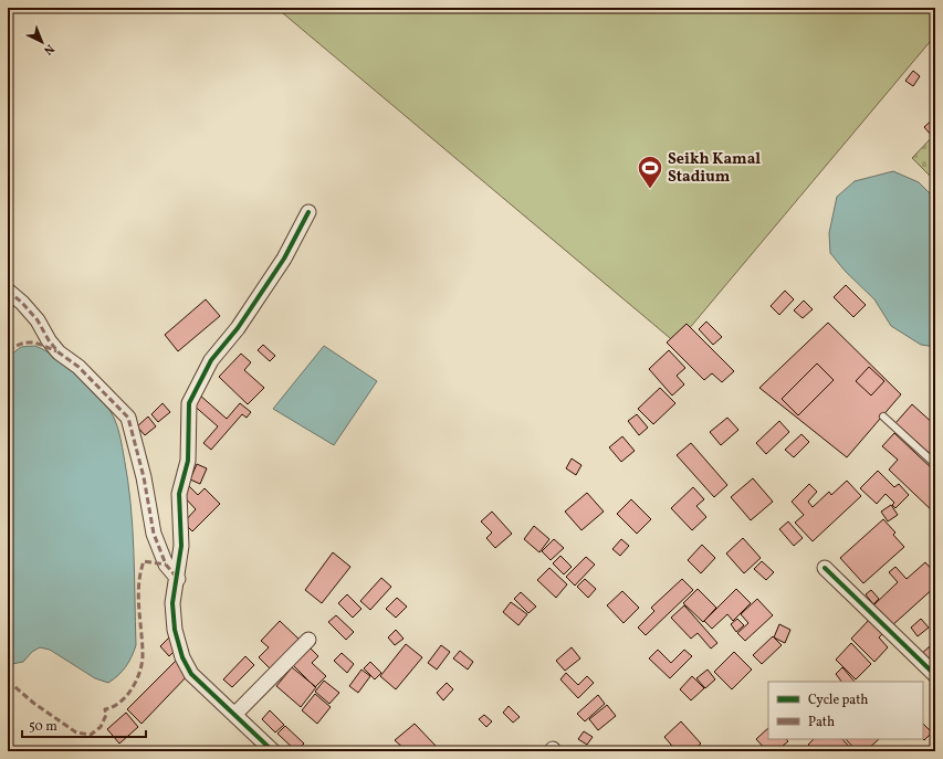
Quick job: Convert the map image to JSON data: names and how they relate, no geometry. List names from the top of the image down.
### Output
{
  "places": {
    "sports": ["Seikh Kamal Stadium"]
  },
  "legend": ["Cycle path", "Path"],
  "scale_bar": "50 m",
  "north": "bottom right"
}
